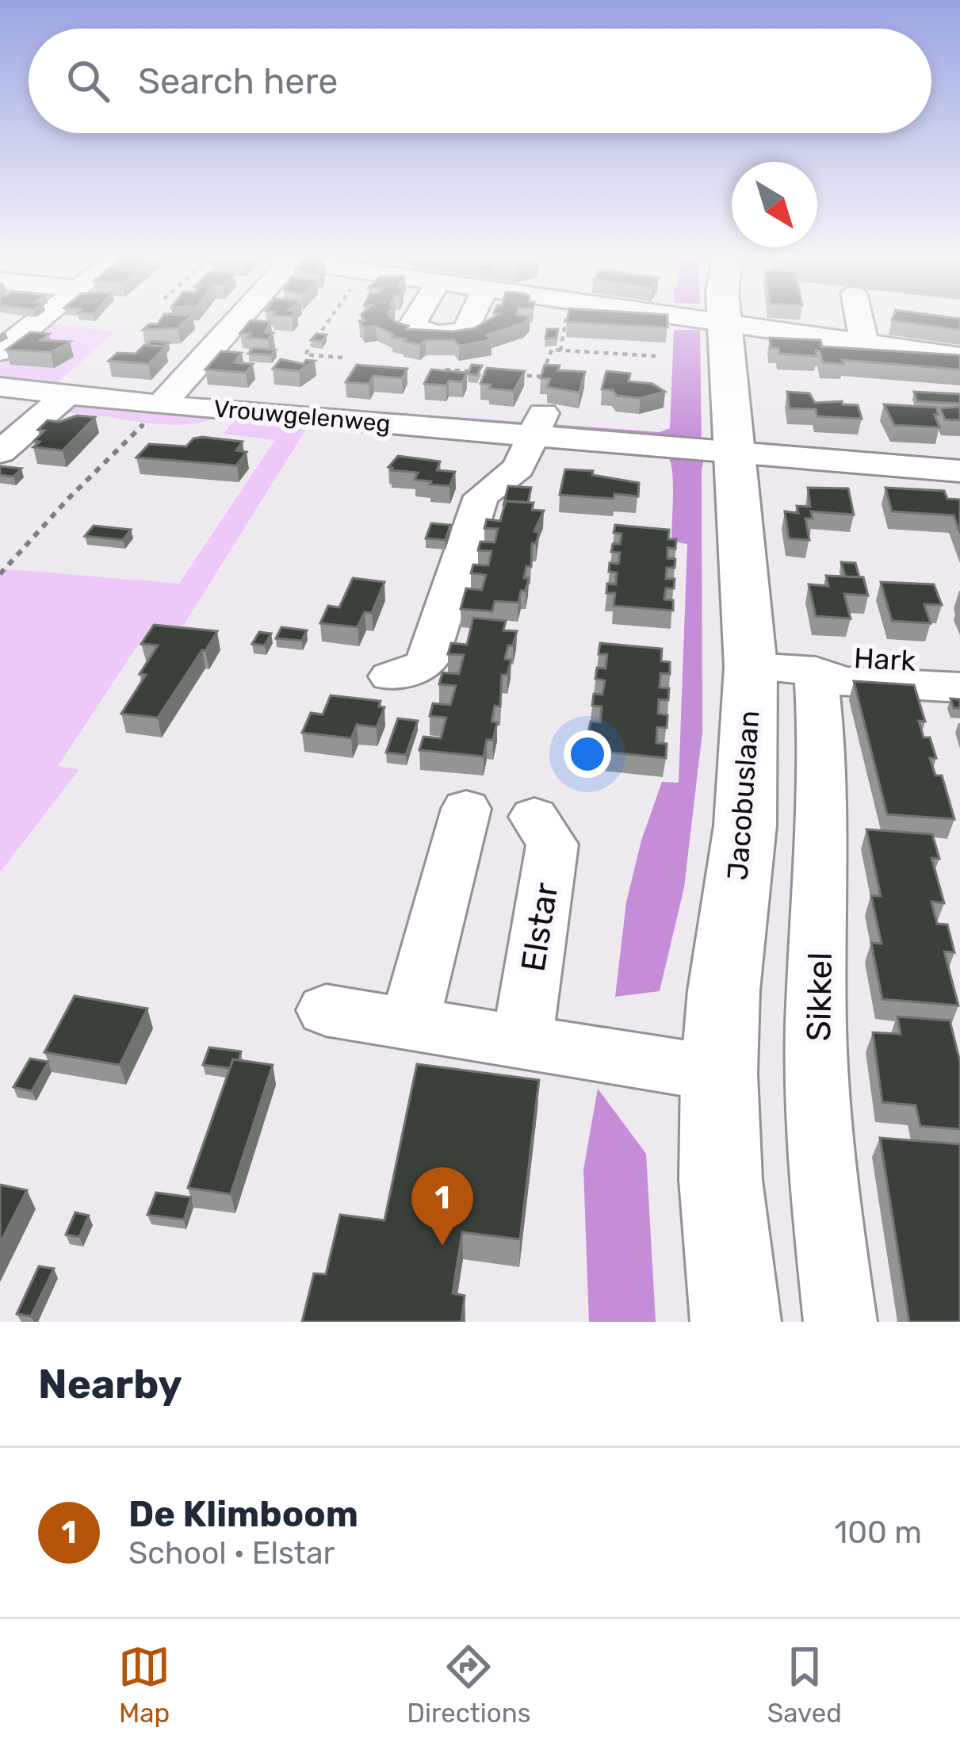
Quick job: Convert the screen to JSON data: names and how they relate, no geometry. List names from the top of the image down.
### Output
{
  "streets": {
    "main road": ["Jacobuslaan"],
    "street": [
      "Vrouwgelenweg",
      "Hark",
      "Elstar",
      "Sikkel"
    ]
  },
  "crossings": [
    ["Vrouwgelenweg", "Jacobuslaan"],
    ["Hark", "Jacobuslaan"],
    ["Hark", "Sikkel"]
  ],
  "north": "bottom right",
  "page": {
    "search": "Search here",
    "pins": "1",
    "heading": "Nearby",
    "list": [
      {
        "mark": "1",
        "name": "De Klimboom",
        "note": "School · Elstar",
        "value": "100 m"
      }
    ],
    "nav": ["Map", "Directions", "Saved"]
  }
}
